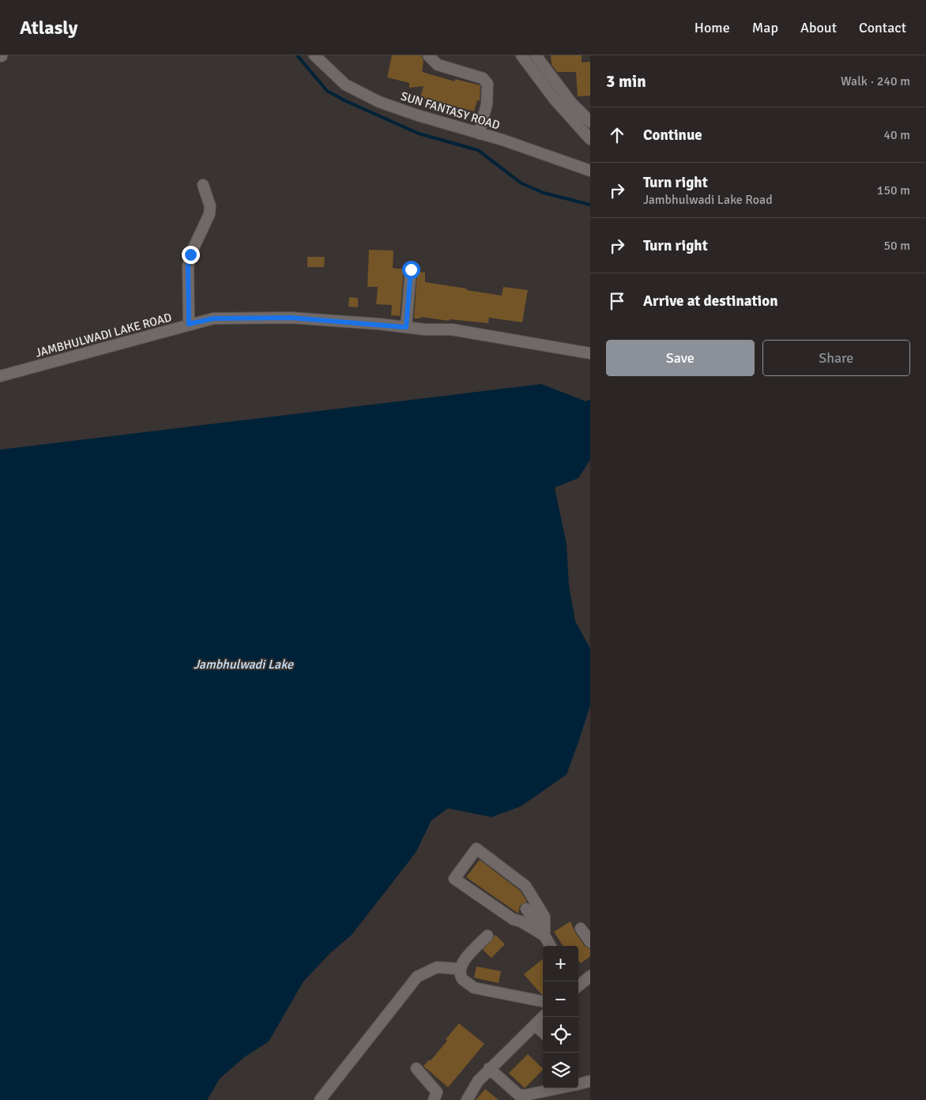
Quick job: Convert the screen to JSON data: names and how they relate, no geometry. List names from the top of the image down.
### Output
{
  "streets": {
    "street": ["SUN FANTASY ROAD", "JAMBHULWADI LAKE ROAD"]
  },
  "water": ["Jambhulwadi Lake"],
  "page": {
    "header": "Atlasly",
    "nav": [
      "Home",
      "Map",
      "About",
      "Contact"
    ],
    "heading": ["3 min", "Walk · 240 m"],
    "list": [
      ["Continue", "40 m"],
      ["Turn right", "Jambhulwadi Lake Road", "150 m"],
      ["Turn right", "50 m"],
      "Arrive at destination"
    ],
    "buttons": ["Save", "Share"],
    "map_buttons": ["+", "−"]
  }
}
